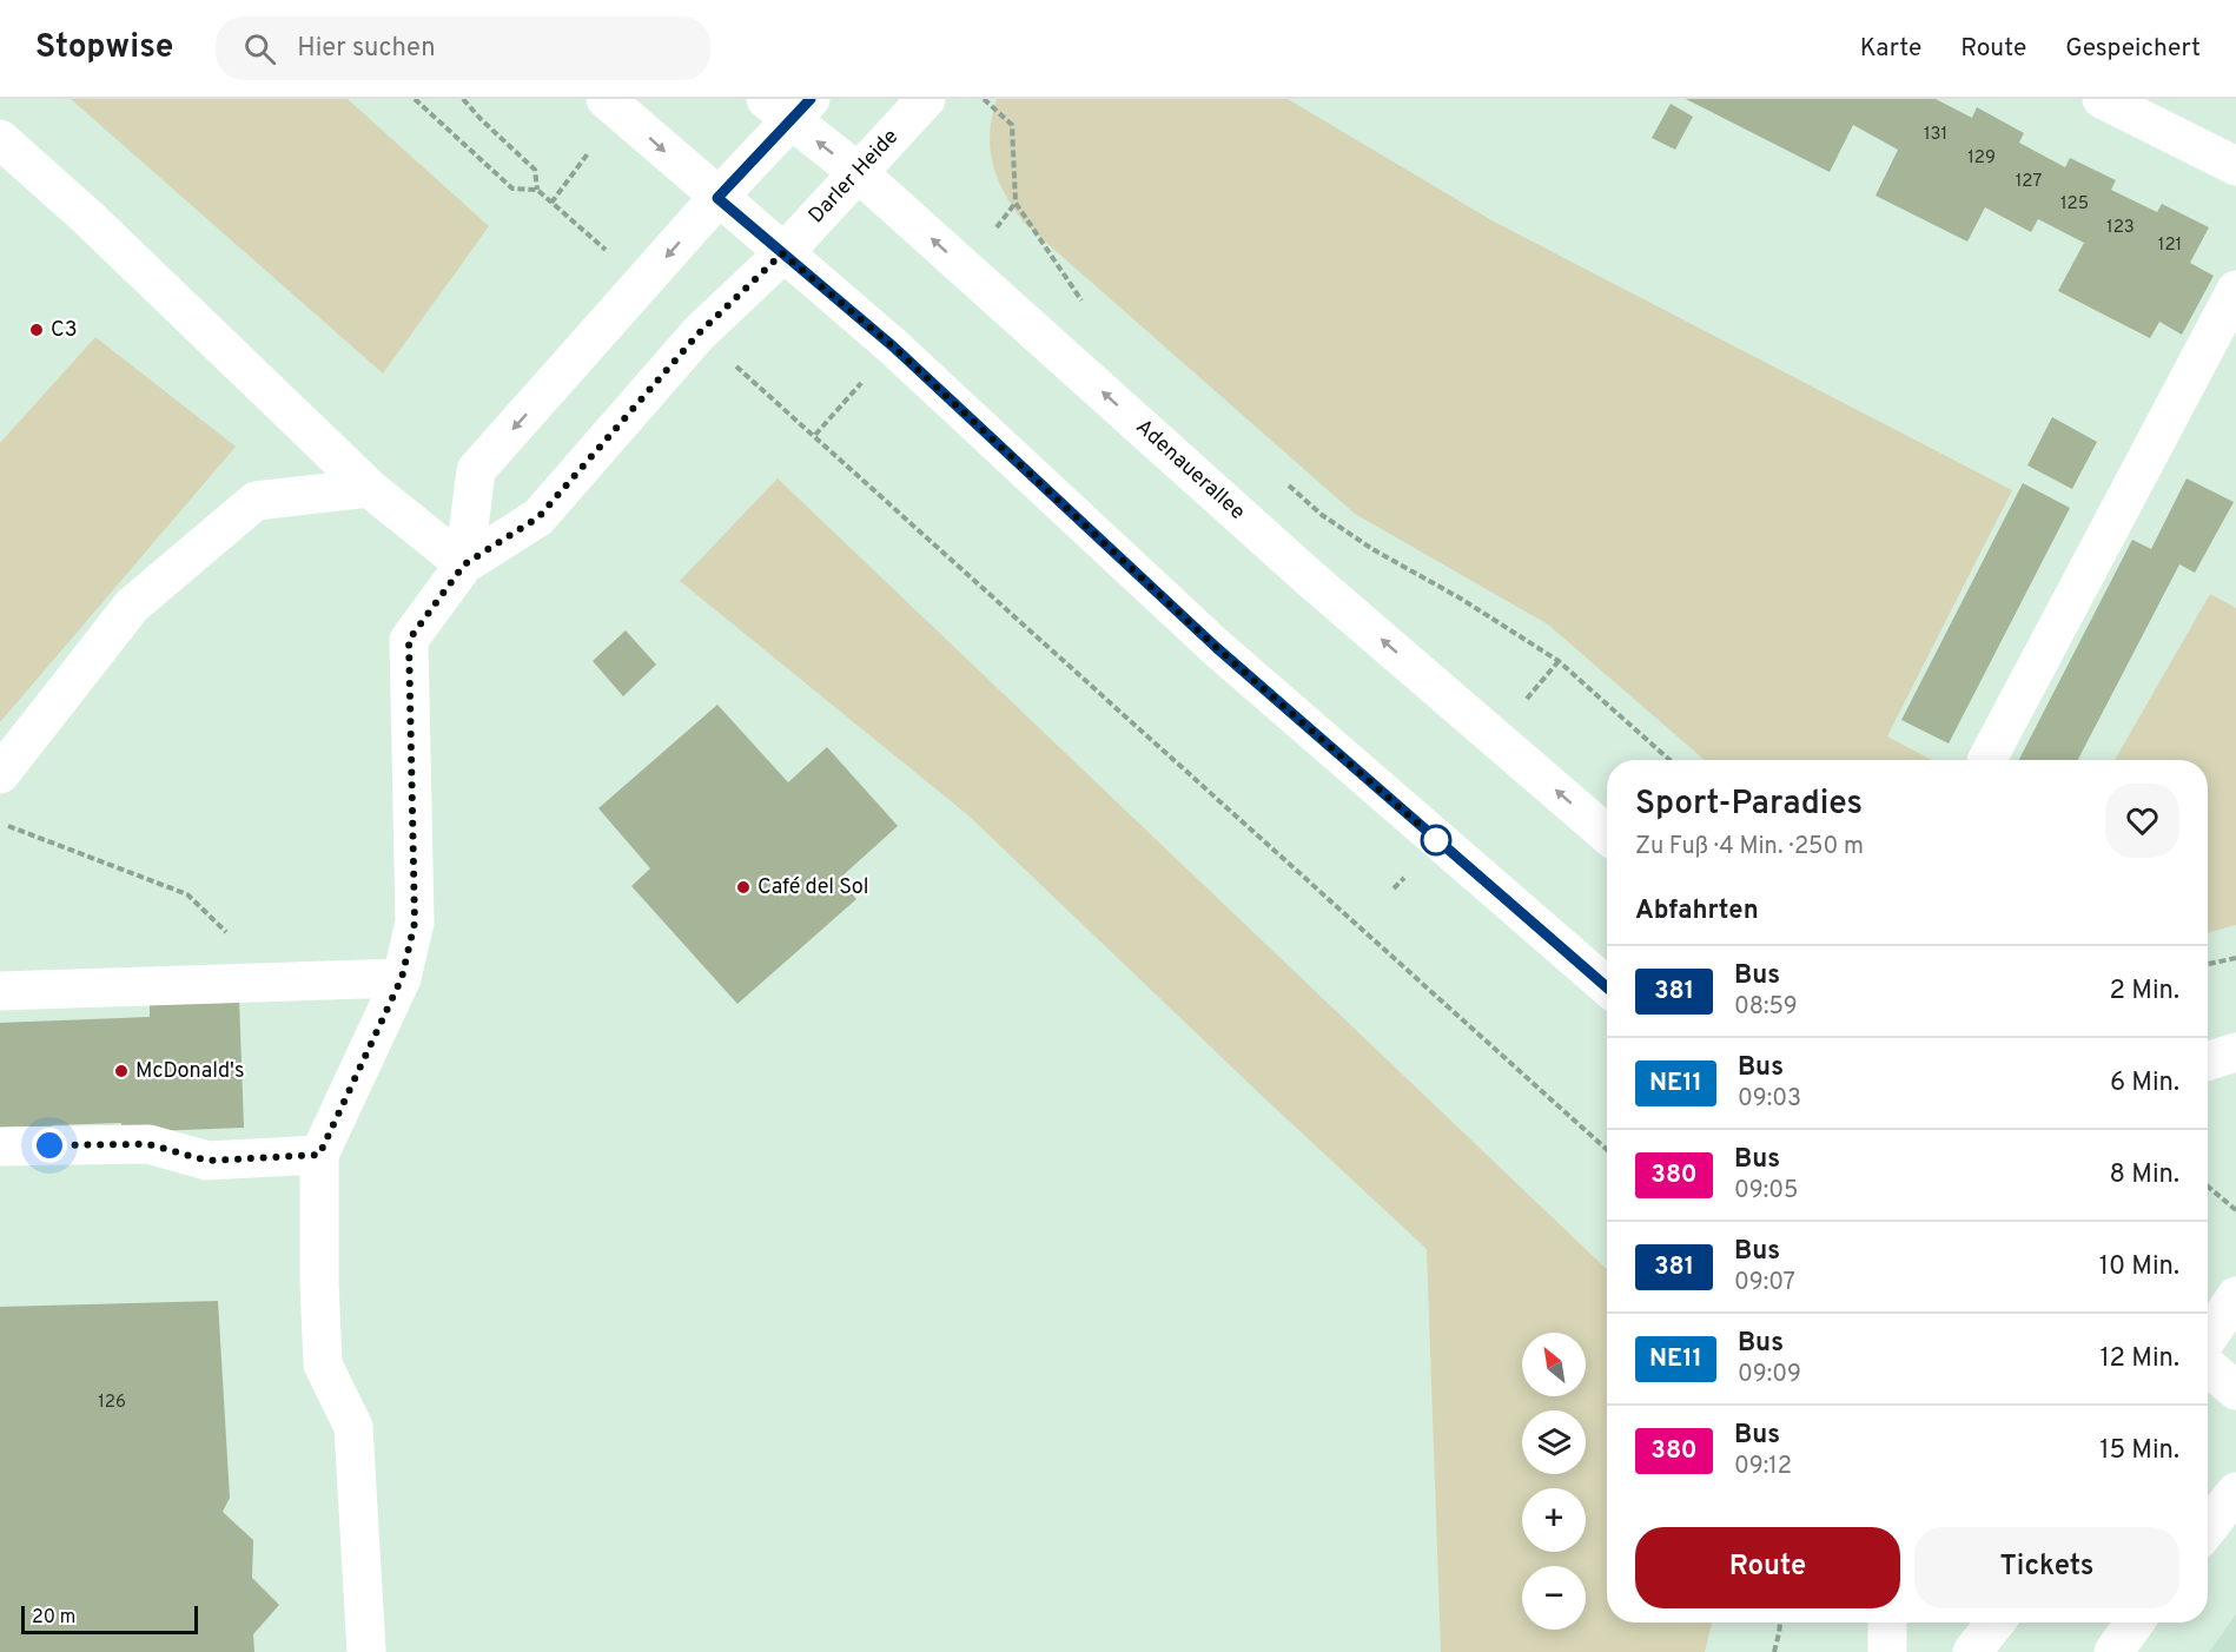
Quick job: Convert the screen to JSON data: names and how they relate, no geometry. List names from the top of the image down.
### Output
{
  "streets": {
    "main road": ["Darler Heide", "Adenauerallee"]
  },
  "crossings": [
    ["Darler Heide", "Adenauerallee"]
  ],
  "places": ["C3", "Café del Sol", "McDonald's"],
  "lines": ["bus line 381"],
  "house_numbers": [
    "131",
    "129",
    "127",
    "125",
    "123",
    "121",
    "126"
  ],
  "scale_bar": "20 m",
  "north": "top left",
  "page": {
    "header": "Stopwise",
    "search": "Hier suchen",
    "nav": ["Karte", "Route", "Gespeichert"],
    "heading": [
      ["Sport-Paradies", "Zu Fuß · 4 Min. · 250 m"],
      "Abfahrten"
    ],
    "list": [
      {
        "mark": "381",
        "name": "Bus",
        "note": "08:59",
        "value": "2 Min."
      },
      {
        "mark": "NE11",
        "name": "Bus",
        "note": "09:03",
        "value": "6 Min."
      },
      {
        "mark": "380",
        "name": "Bus",
        "note": "09:05",
        "value": "8 Min."
      },
      {
        "mark": "381",
        "name": "Bus",
        "note": "09:07",
        "value": "10 Min."
      },
      {
        "mark": "NE11",
        "name": "Bus",
        "note": "09:09",
        "value": "12 Min."
      },
      {
        "mark": "380",
        "name": "Bus",
        "note": "09:12",
        "value": "15 Min."
      }
    ],
    "map_buttons": ["+", "−"],
    "buttons": ["Route", "Tickets"],
    "scale": "20 m"
  }
}
